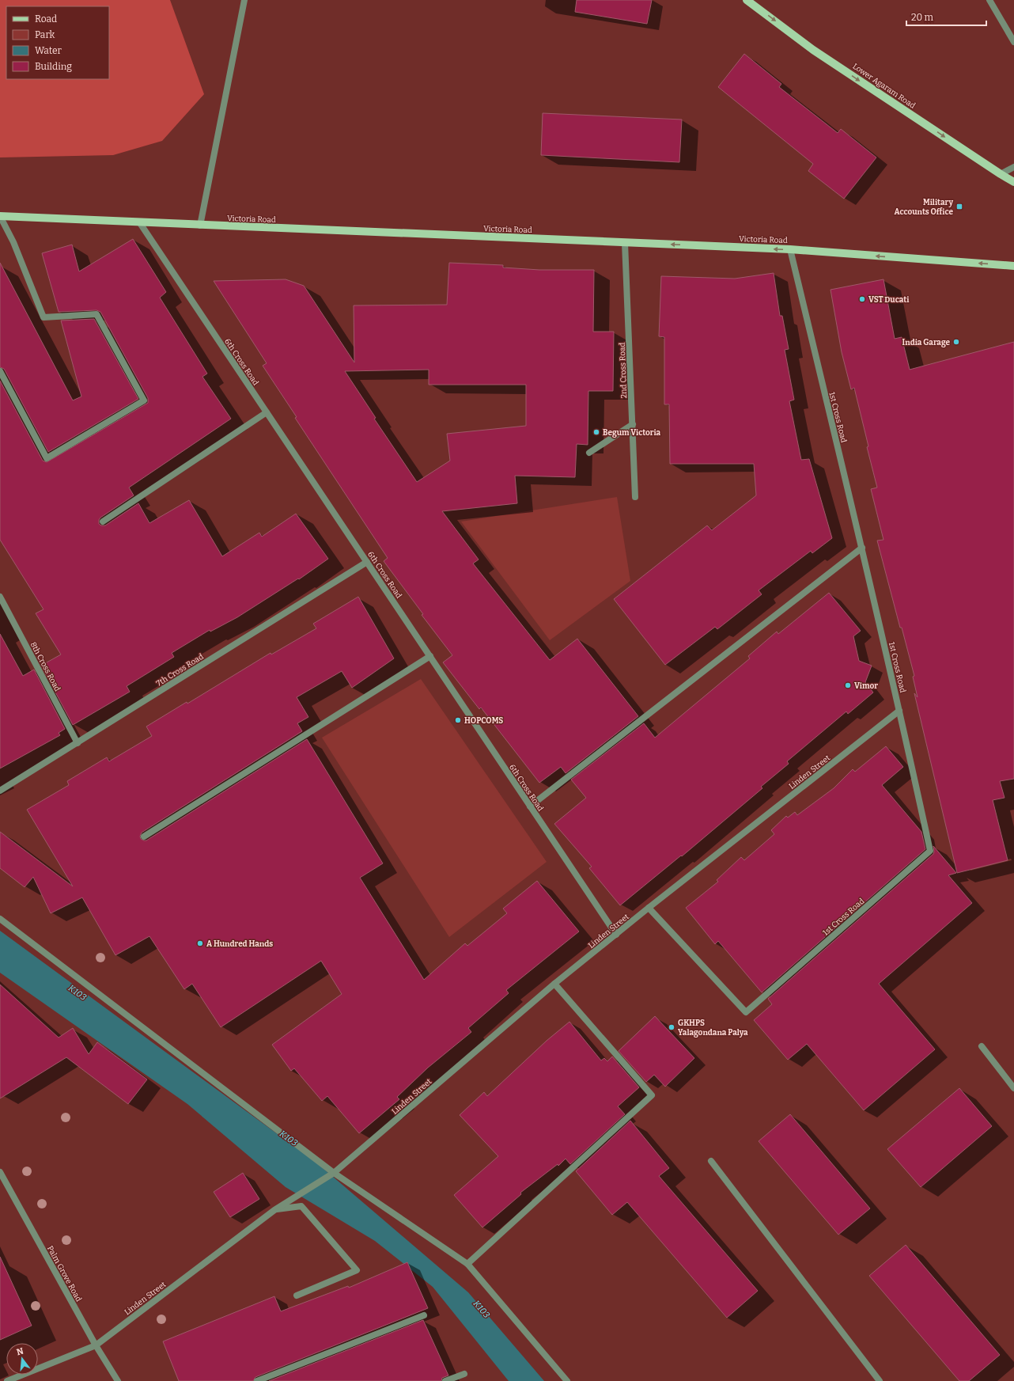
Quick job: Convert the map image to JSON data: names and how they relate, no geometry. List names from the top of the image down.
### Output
{
  "streets": {
    "main road": ["Lower Agaram Road", "Victoria Road"],
    "street": [
      "6th Cross Road",
      "2nd Cross Road",
      "1st Cross Road",
      "8th Cross Road",
      "7th Cross Road",
      "Linden Street",
      "Palm Grove Road"
    ]
  },
  "crossings": [
    ["Victoria Road", "6th Cross Road"],
    ["Victoria Road", "2nd Cross Road"],
    ["Victoria Road", "1st Cross Road"],
    ["6th Cross Road", "7th Cross Road"],
    ["6th Cross Road", "Linden Street"],
    ["1st Cross Road", "Linden Street"],
    ["8th Cross Road", "7th Cross Road"],
    ["Linden Street", "Palm Grove Road"]
  ],
  "one_way": ["Lower Agaram Road", "Victoria Road"],
  "water": ["K103"],
  "places": {
    "transit": ["Military Accounts Office"],
    "other": [
      "VST Ducati",
      "India Garage",
      "Begum Victoria",
      "Vimor",
      "HOPCOMS",
      "A Hundred Hands",
      "GKHPS Yalagondana Palya"
    ]
  },
  "legend": [
    "Road",
    "Park",
    "Water",
    "Building"
  ],
  "scale_bar": "20 m",
  "north": "top"
}
